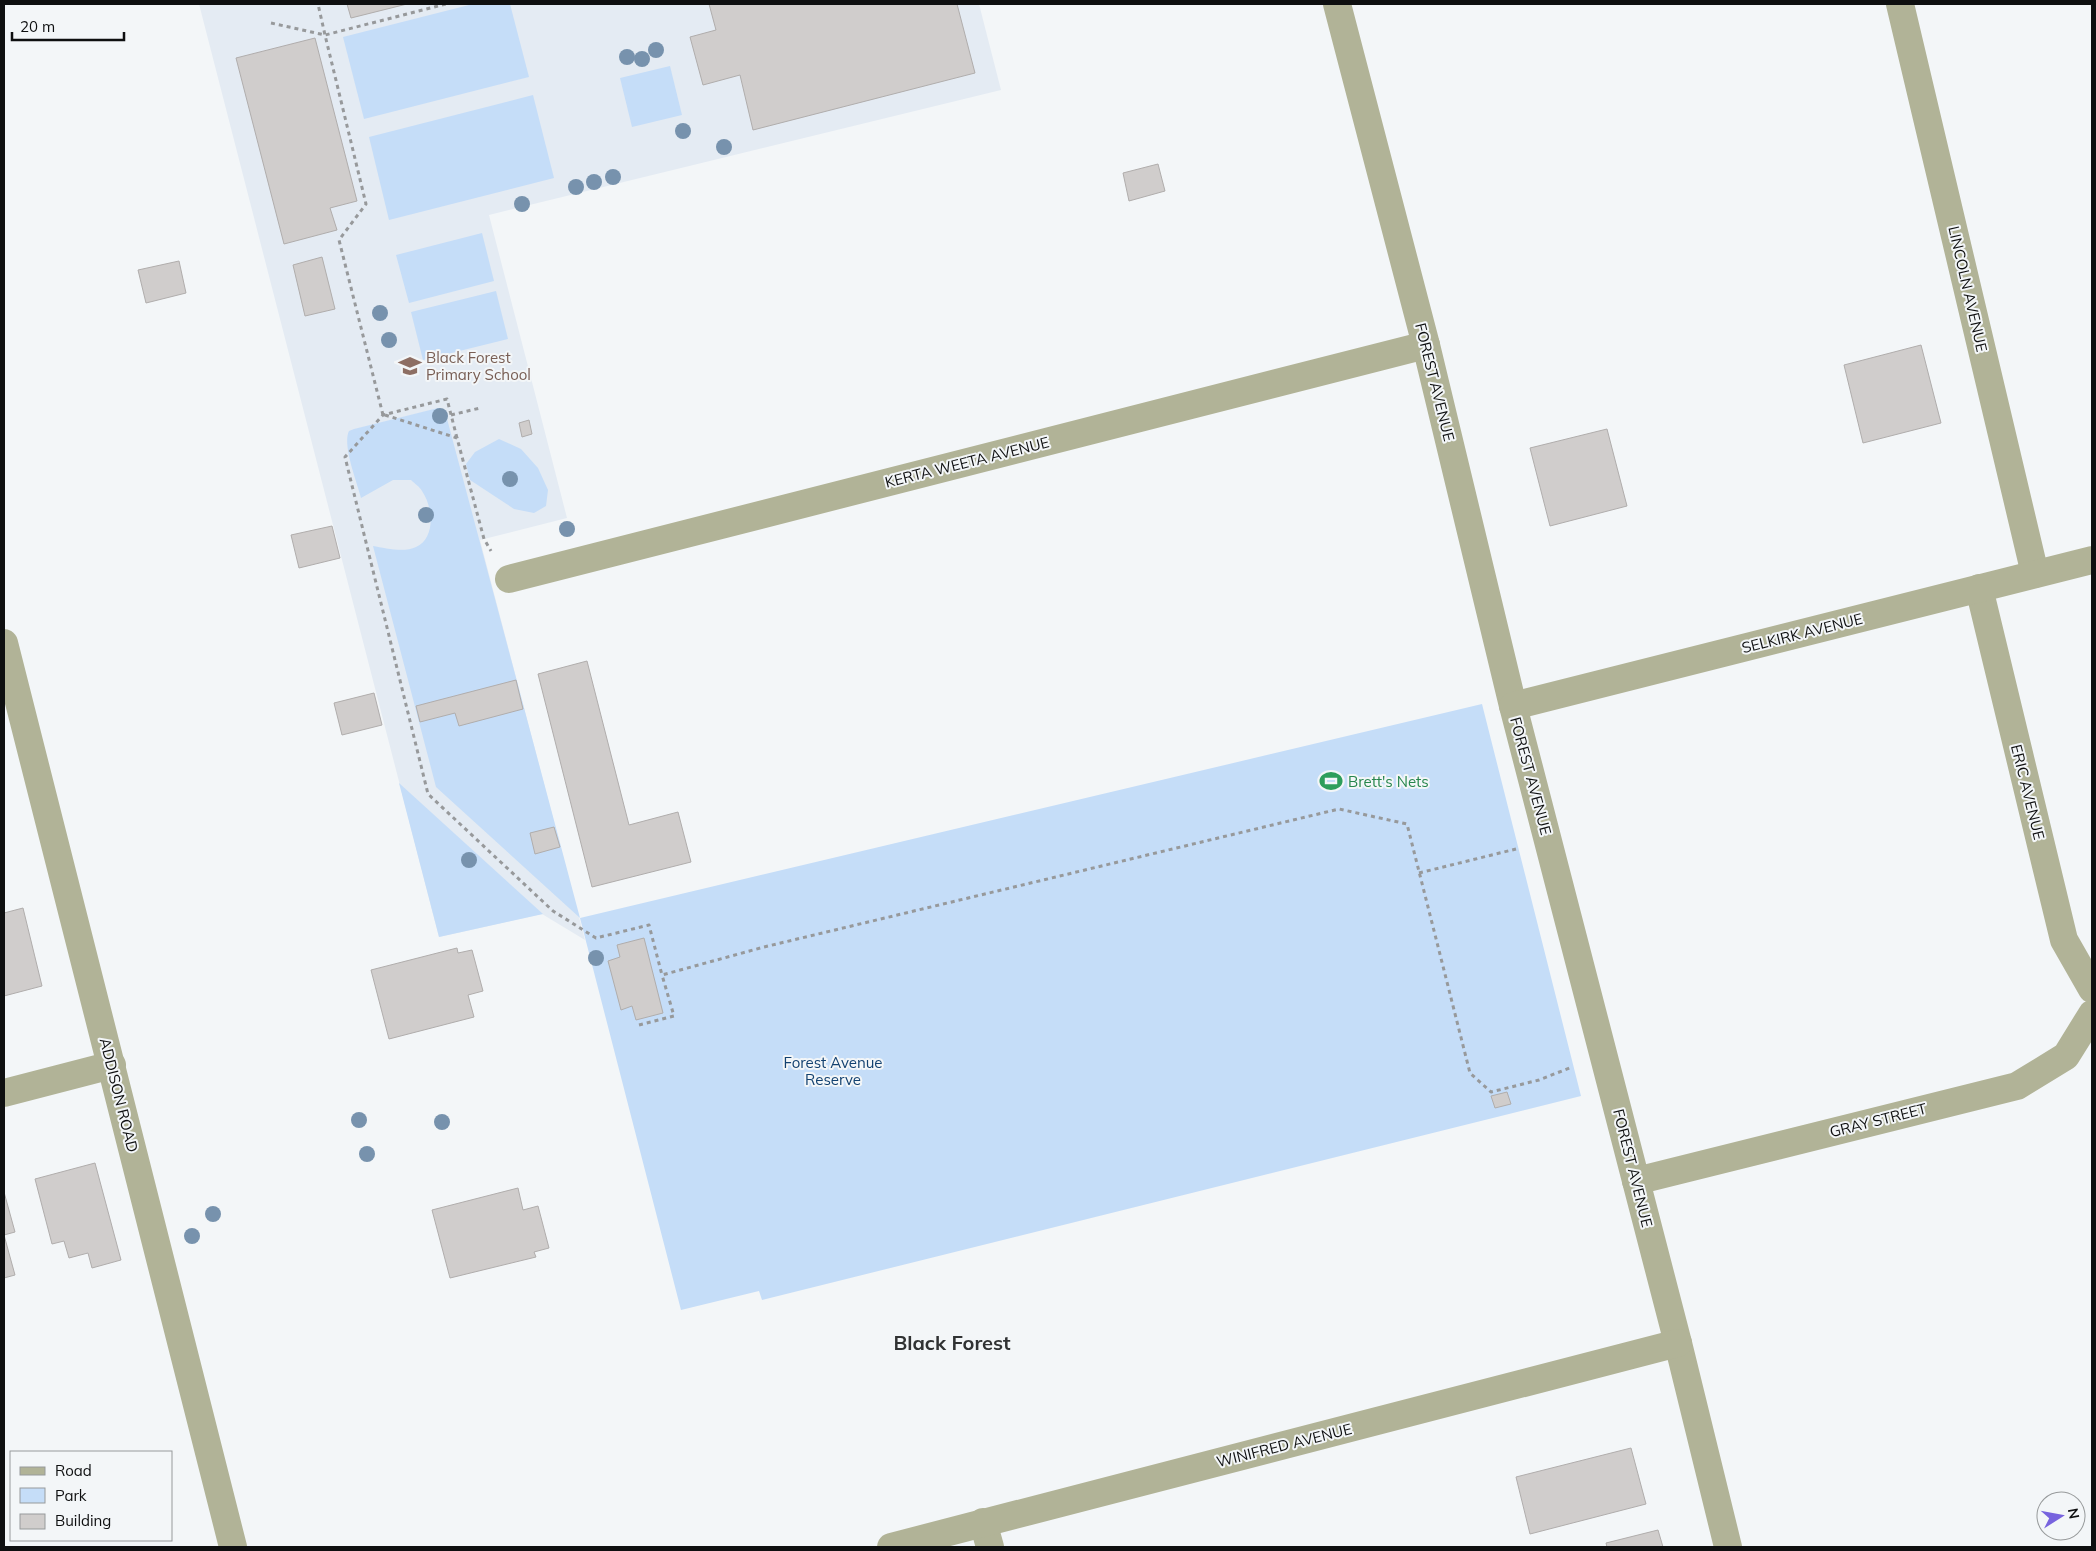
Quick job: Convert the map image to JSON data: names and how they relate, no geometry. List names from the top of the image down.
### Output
{
  "streets": {
    "street": [
      "LINCOLN AVENUE",
      "FOREST AVENUE",
      "KERTA WEETA AVENUE",
      "SELKIRK AVENUE",
      "ERIC AVENUE",
      "ADDISON ROAD",
      "GRAY STREET",
      "WINIFRED AVENUE"
    ]
  },
  "crossings": [
    ["LINCOLN AVENUE", "SELKIRK AVENUE"],
    ["FOREST AVENUE", "KERTA WEETA AVENUE"],
    ["FOREST AVENUE", "SELKIRK AVENUE"],
    ["FOREST AVENUE", "GRAY STREET"],
    ["FOREST AVENUE", "WINIFRED AVENUE"],
    ["SELKIRK AVENUE", "ERIC AVENUE"]
  ],
  "districts": ["Black Forest"],
  "parks": ["Forest Avenue Reserve"],
  "places": {
    "school or university": ["Black Forest Primary School"],
    "sports": ["Brett's Nets"]
  },
  "legend": ["Road", "Park", "Building"],
  "scale_bar": "20 m",
  "north": "right"
}
